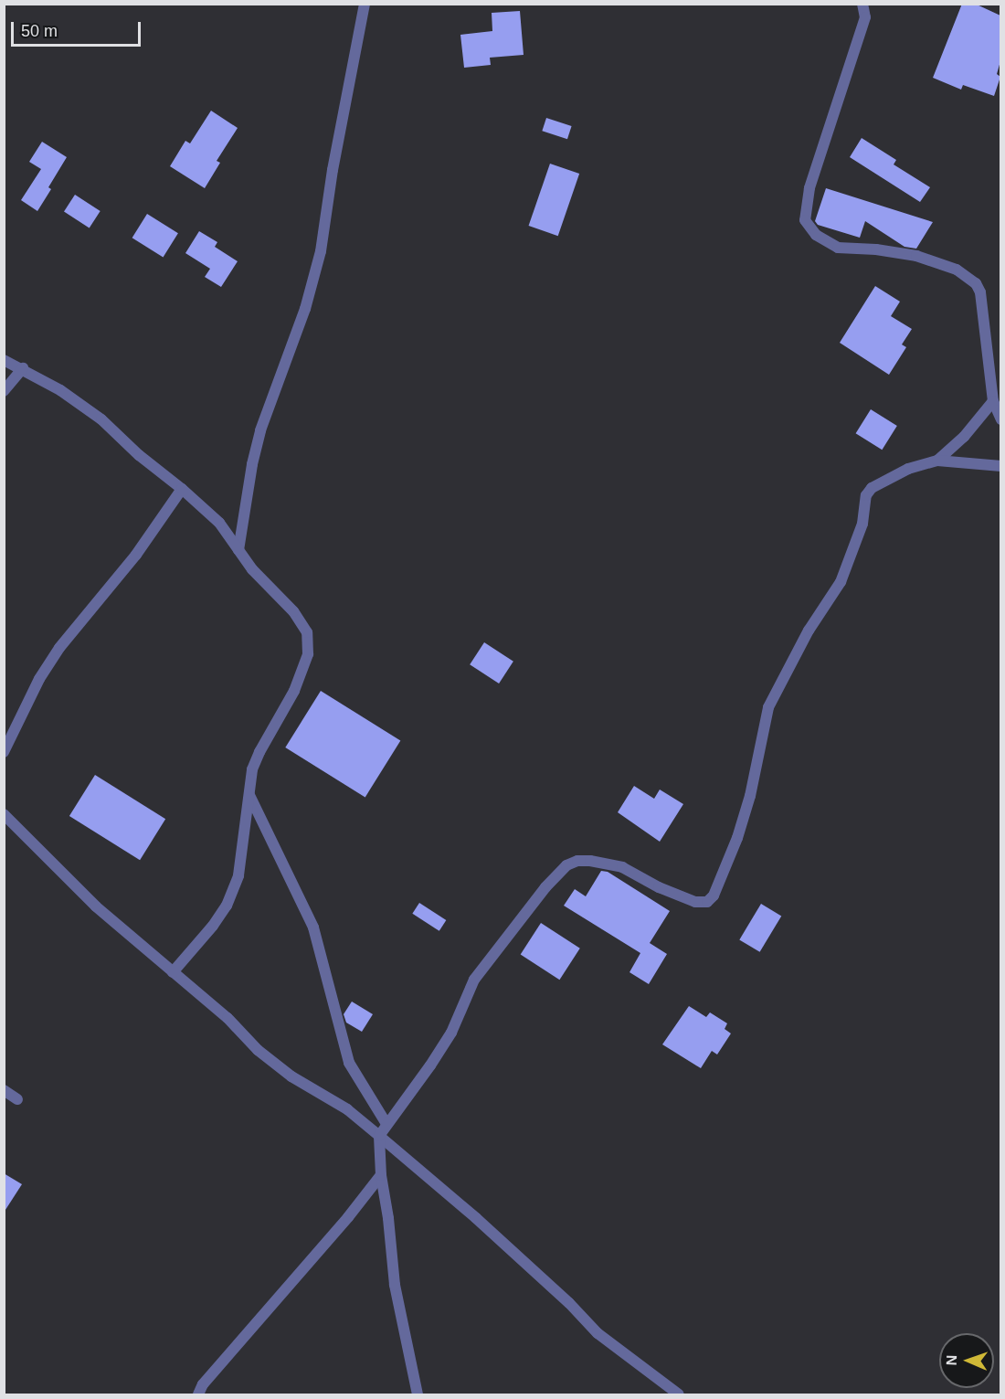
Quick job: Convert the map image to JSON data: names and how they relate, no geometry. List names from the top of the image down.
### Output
{
  "scale_bar": "50 m",
  "north": "left"
}
